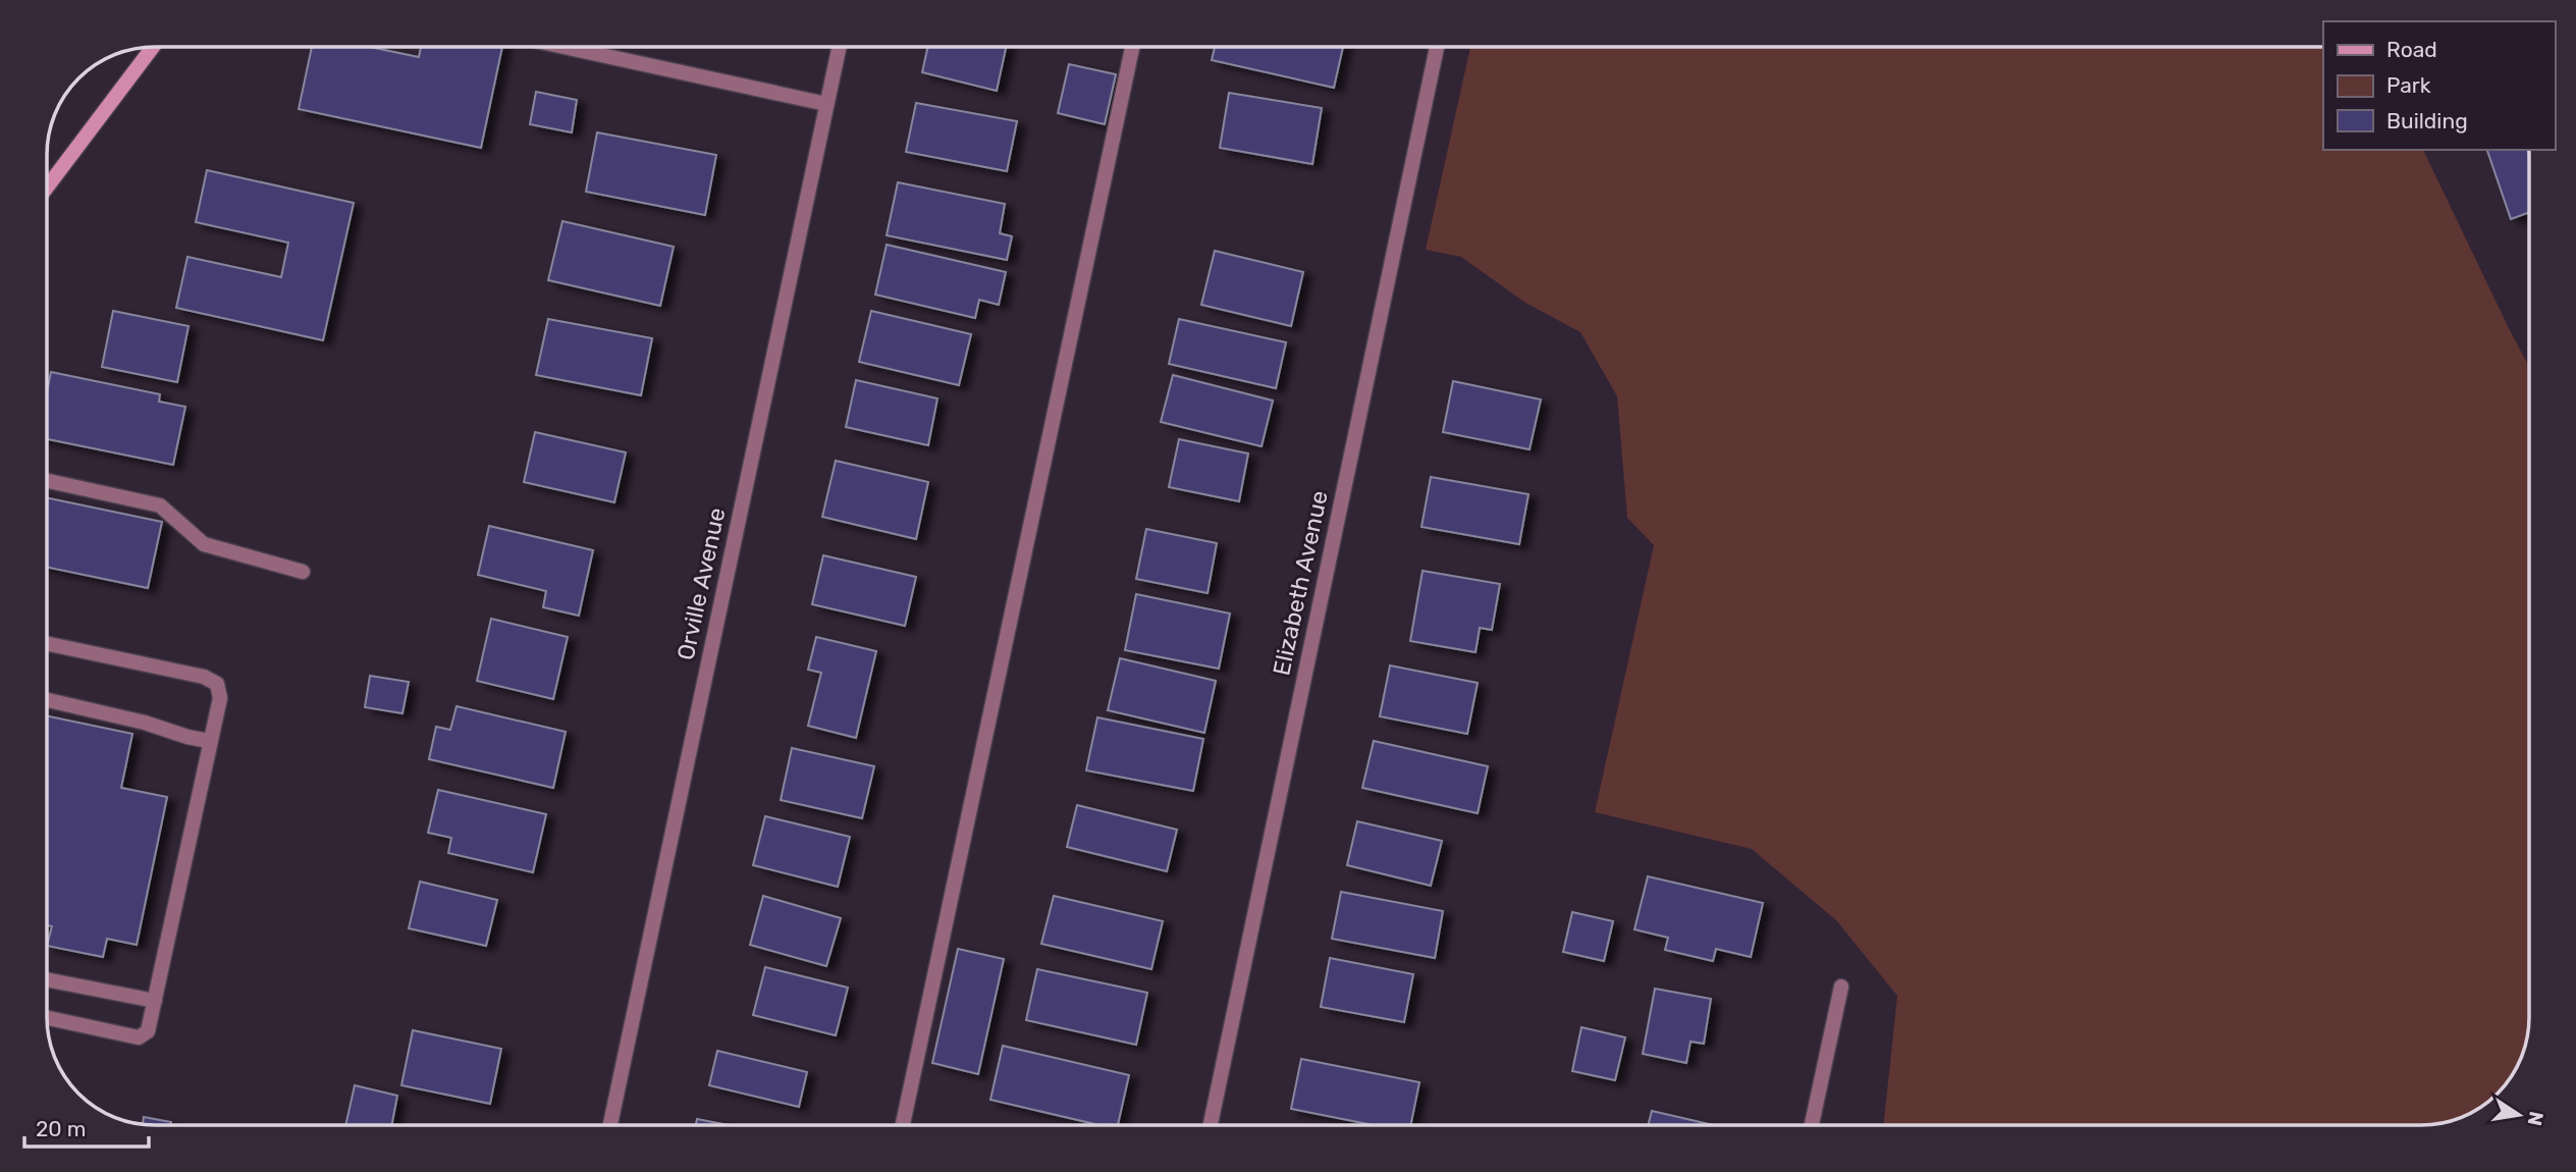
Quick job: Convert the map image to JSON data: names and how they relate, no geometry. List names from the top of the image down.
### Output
{
  "streets": {
    "street": ["Elizabeth Avenue", "Orville Avenue"]
  },
  "legend": ["Road", "Park", "Building"],
  "scale_bar": "20 m",
  "north": "right"
}
